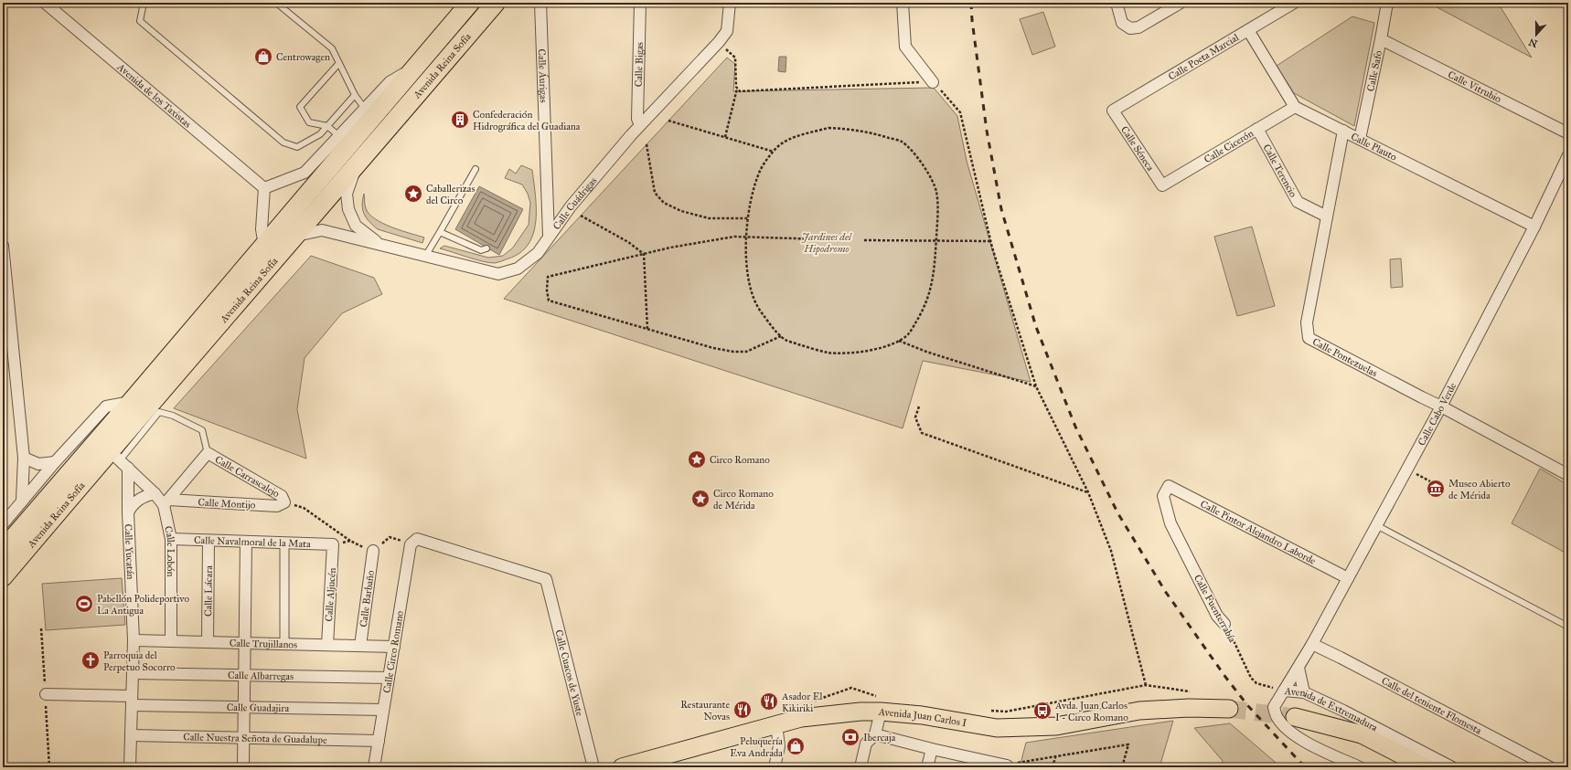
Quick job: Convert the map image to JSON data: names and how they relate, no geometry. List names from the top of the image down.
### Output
{
  "streets": {
    "highway": ["Avenida Reina Sofía"],
    "main road": ["Avenida de Extremadura", "Avenida Juan Carlos I"],
    "street": [
      "Calle Poeta Marcial",
      "Calle Bigas",
      "Calle Safo",
      "Calle Áurigas",
      "Calle Vitrubio",
      "Avenida de los Taxistas",
      "Calle Cicerón",
      "Calle Plauto",
      "Calle Séneca",
      "Calle Terencio",
      "Calle Cuádrigas",
      "Calle Pontezuelas",
      "Calle Cabo Verde",
      "Calle Carrascalejo",
      "Calle Montijo",
      "Calle Pintor Alejandro Laborde",
      "Calle Navalmoral de la Mata",
      "Calle Lobón",
      "Calle Yucatán",
      "Calle Lácara",
      "Calle Aljucén",
      "Calle Barbaño",
      "Calle Fuenterrabía",
      "Calle Trujillanos",
      "Calle Circo Romano",
      "Calle Cuacos de Yuste",
      "Calle Albarregas",
      "Calle del teniente Flomesta",
      "Calle Guadajira",
      "Calle Nuestra Señota de Guadalupe"
    ]
  },
  "crossings": [
    ["Calle Poeta Marcial", "Calle Séneca"],
    ["Calle Bigas", "Calle Cuádrigas"],
    ["Avenida Reina Sofía", "Calle Cuádrigas"],
    ["Avenida Reina Sofía", "Calle Lobón"],
    ["Avenida Reina Sofía", "Calle Yucatán"],
    ["Calle Safo", "Calle Vitrubio"],
    ["Calle Safo", "Calle Plauto"],
    ["Calle Áurigas", "Calle Cuádrigas"],
    ["Calle Cicerón", "Calle Plauto"],
    ["Calle Cicerón", "Calle Séneca"],
    ["Calle Cicerón", "Calle Terencio"],
    ["Calle Plauto", "Calle Pontezuelas"],
    ["Calle Plauto", "Calle Cabo Verde"],
    ["Calle Terencio", "Calle Pontezuelas"],
    ["Calle Pontezuelas", "Calle Cabo Verde"],
    ["Calle Cabo Verde", "Calle Pintor Alejandro Laborde"],
    ["Calle Cabo Verde", "Calle Fuenterrabía"],
    ["Calle Cabo Verde", "Calle del teniente Flomesta"],
    ["Calle Cabo Verde", "Avenida de Extremadura"],
    ["Calle Carrascalejo", "Calle Montijo"],
    ["Calle Montijo", "Calle Lobón"],
    ["Calle Pintor Alejandro Laborde", "Calle Fuenterrabía"],
    ["Calle Navalmoral de la Mata", "Calle Lobón"],
    ["Calle Navalmoral de la Mata", "Calle Lácara"],
    ["Calle Navalmoral de la Mata", "Calle Aljucén"],
    ["Calle Lobón", "Calle Yucatán"],
    ["Calle Lobón", "Calle Trujillanos"],
    ["Calle Yucatán", "Calle Trujillanos"],
    ["Calle Yucatán", "Calle Albarregas"],
    ["Calle Yucatán", "Calle Guadajira"],
    ["Calle Yucatán", "Calle Nuestra Señota de Guadalupe"],
    ["Calle Lácara", "Calle Trujillanos"],
    ["Calle Aljucén", "Calle Trujillanos"],
    ["Calle Barbaño", "Calle Trujillanos"],
    ["Calle Fuenterrabía", "Avenida de Extremadura"],
    ["Calle Trujillanos", "Calle Circo Romano"],
    ["Calle Circo Romano", "Calle Cuacos de Yuste"],
    ["Calle Circo Romano", "Calle Albarregas"],
    ["Calle Circo Romano", "Calle Guadajira"],
    ["Calle Circo Romano", "Calle Nuestra Señota de Guadalupe"]
  ],
  "parks": ["Jardines del Hipodromo"],
  "places": {
    "shop": ["Centrowagen", "Peluquería Eva Andrada"],
    "building": ["Confederación Hidrográfica del Guadiana"],
    "place": ["Caballerizas del Circo", "Circo Romano", "Circo Romano de Mérida"],
    "museum": ["Museo Abierto de Mérida"],
    "sports": ["Pabellón Polideportivo La Antigua"],
    "church": ["Parroquia del Perpetuo Socorro"],
    "restaurant": ["Asador El Kikiriki", "Restaurante Novas"],
    "bus stop": ["Avda. Juan Carlos I - Circo Romano"],
    "bank": ["Ibercaja"]
  },
  "north": "bottom"
}
